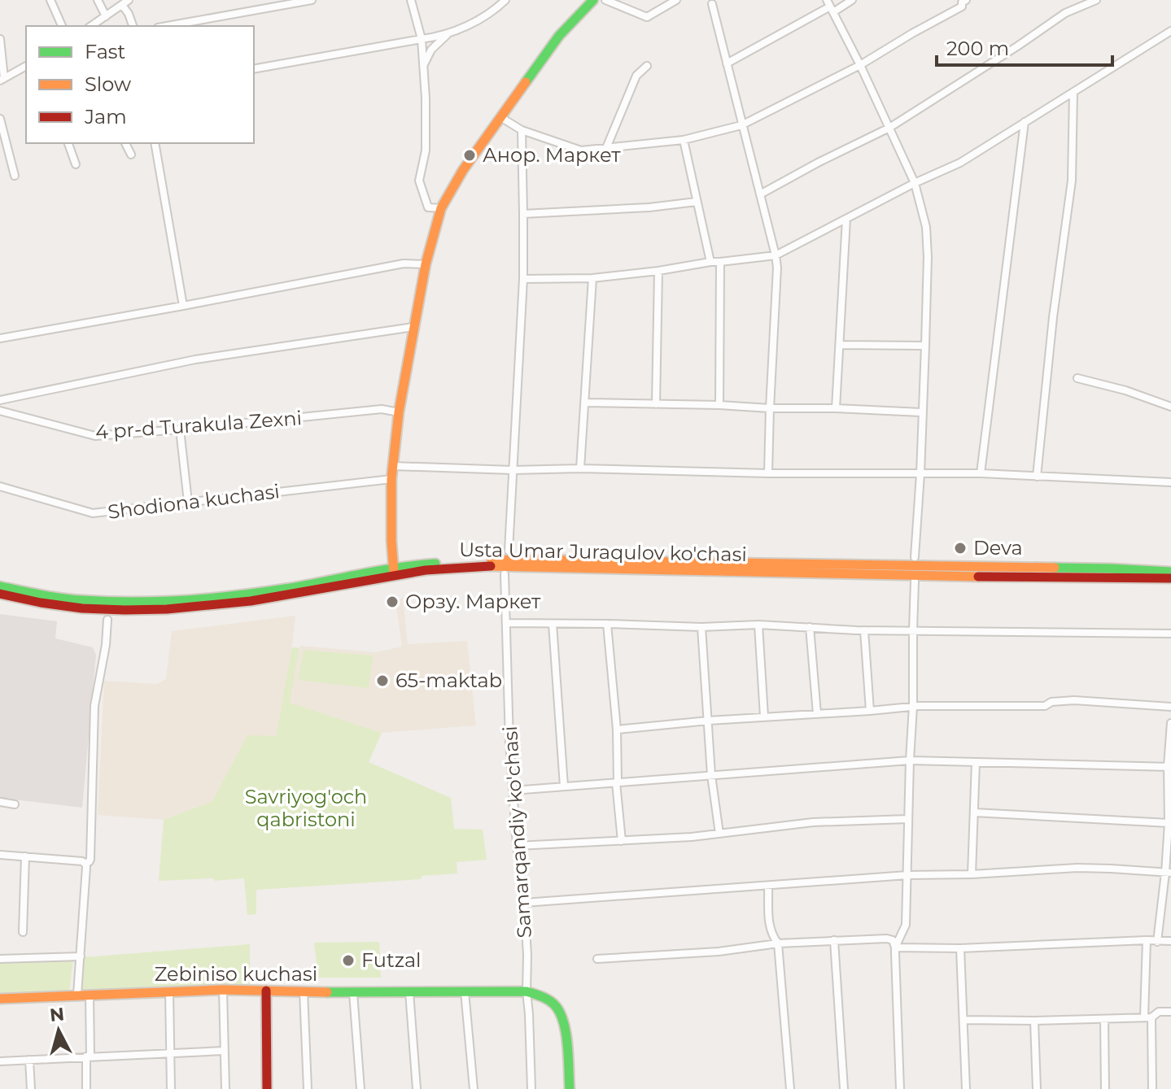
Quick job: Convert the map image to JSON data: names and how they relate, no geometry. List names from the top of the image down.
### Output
{
  "streets": {
    "main road": ["Usta Umar Juraqulov ko'chasi", "Zebiniso kuchasi"],
    "street": ["4 pr-d Turakula Zexni", "Shodiona kuchasi", "Samarqandiy ko'chasi"]
  },
  "crossings": [
    ["Samarqandiy ko'chasi", "Zebiniso kuchasi"]
  ],
  "parks": ["Savriyog'och qabristoni"],
  "places": [
    "Анор. Маркет",
    "Deva",
    "Орзу. Маркет",
    "65-maktab",
    "Futzal"
  ],
  "legend": ["Fast", "Slow", "Jam"],
  "scale_bar": "200 m",
  "north": "top"
}
